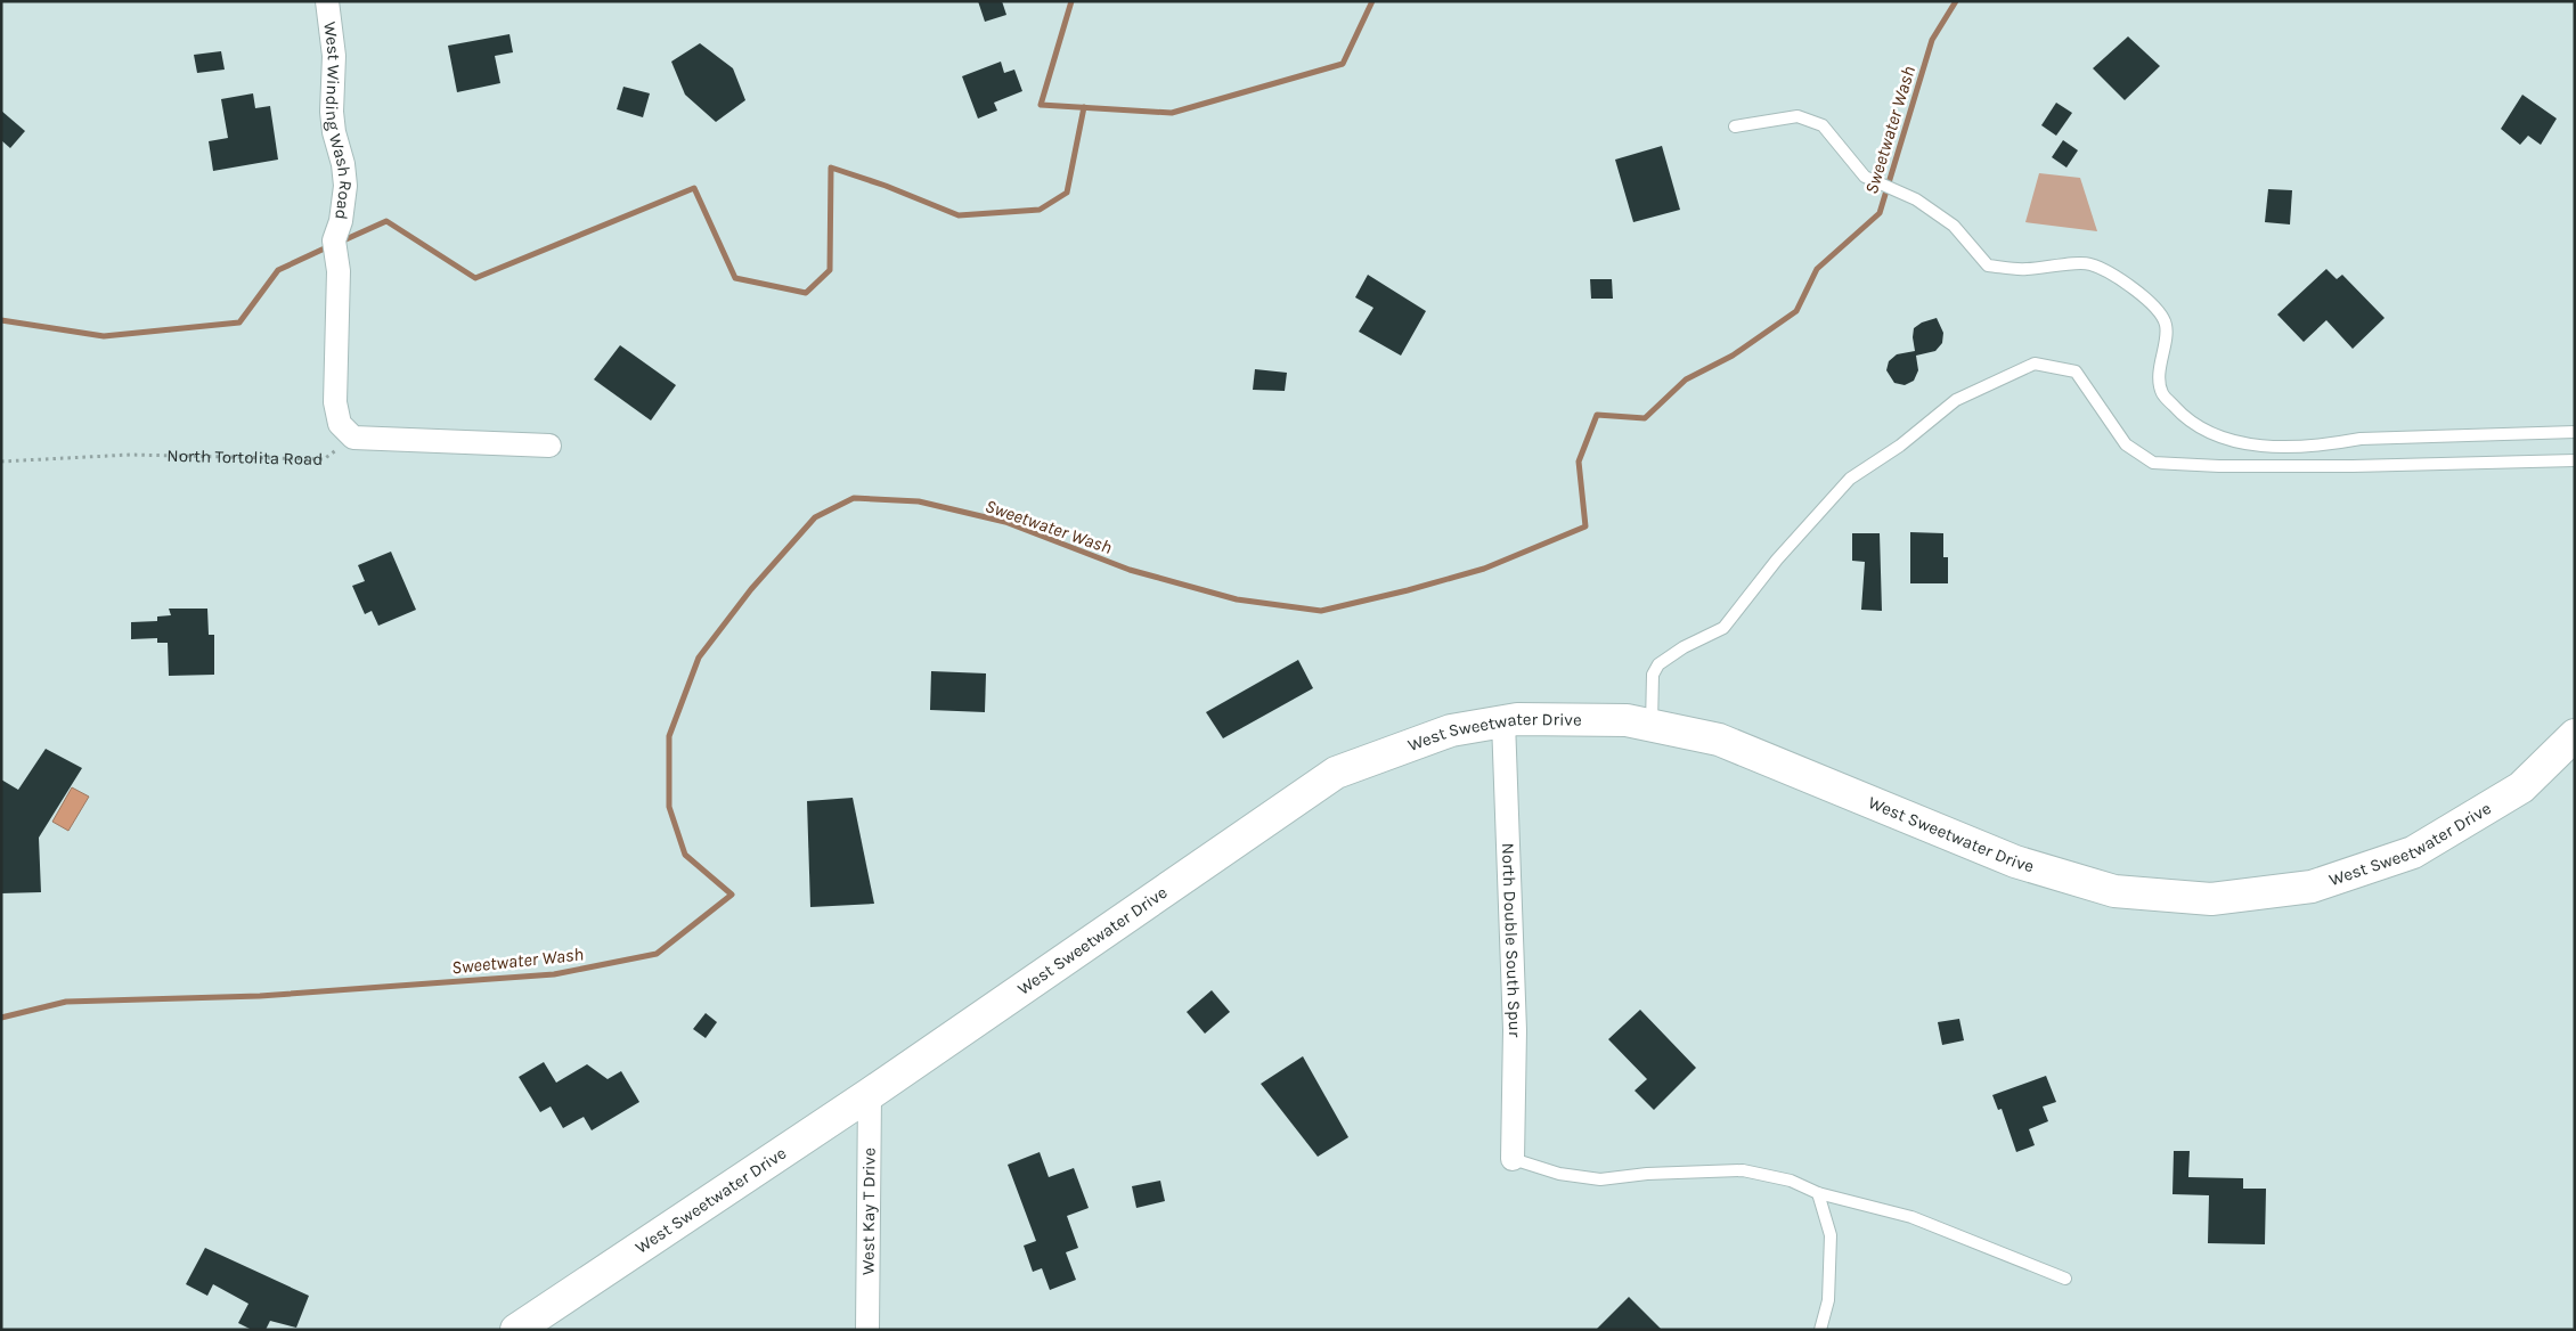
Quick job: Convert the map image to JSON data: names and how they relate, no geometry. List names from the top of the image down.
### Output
{
  "streets": {
    "street": [
      "West Winding Wash Road",
      "West Sweetwater Drive",
      "North Double South Spur",
      "West Kay T Drive"
    ],
    "path": ["North Tortolita Road"]
  },
  "crossings": [
    ["West Winding Wash Road", "North Tortolita Road"],
    ["West Sweetwater Drive", "North Double South Spur"],
    ["West Sweetwater Drive", "West Kay T Drive"]
  ],
  "water": ["Sweetwater Wash"]
}
